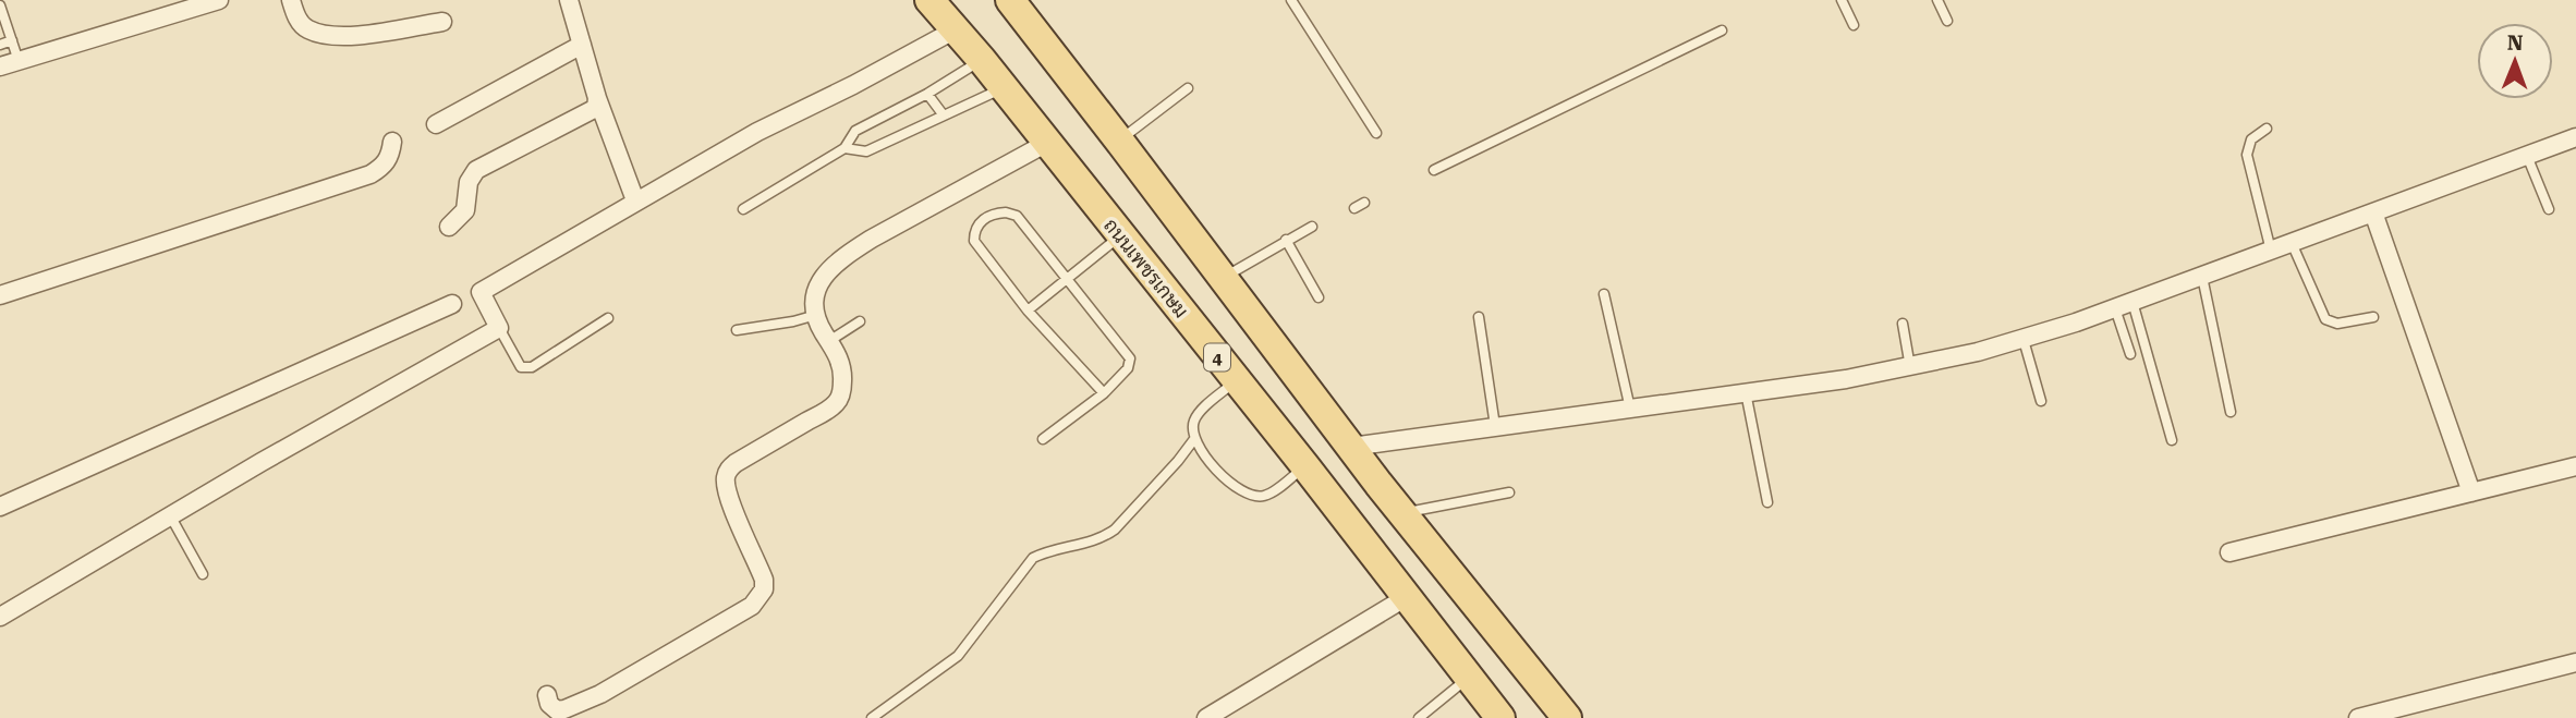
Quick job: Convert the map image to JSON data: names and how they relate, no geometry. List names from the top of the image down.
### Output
{
  "streets": {
    "main road": ["ถนนเพชรเกษม", "4"]
  },
  "north": "top"
}
